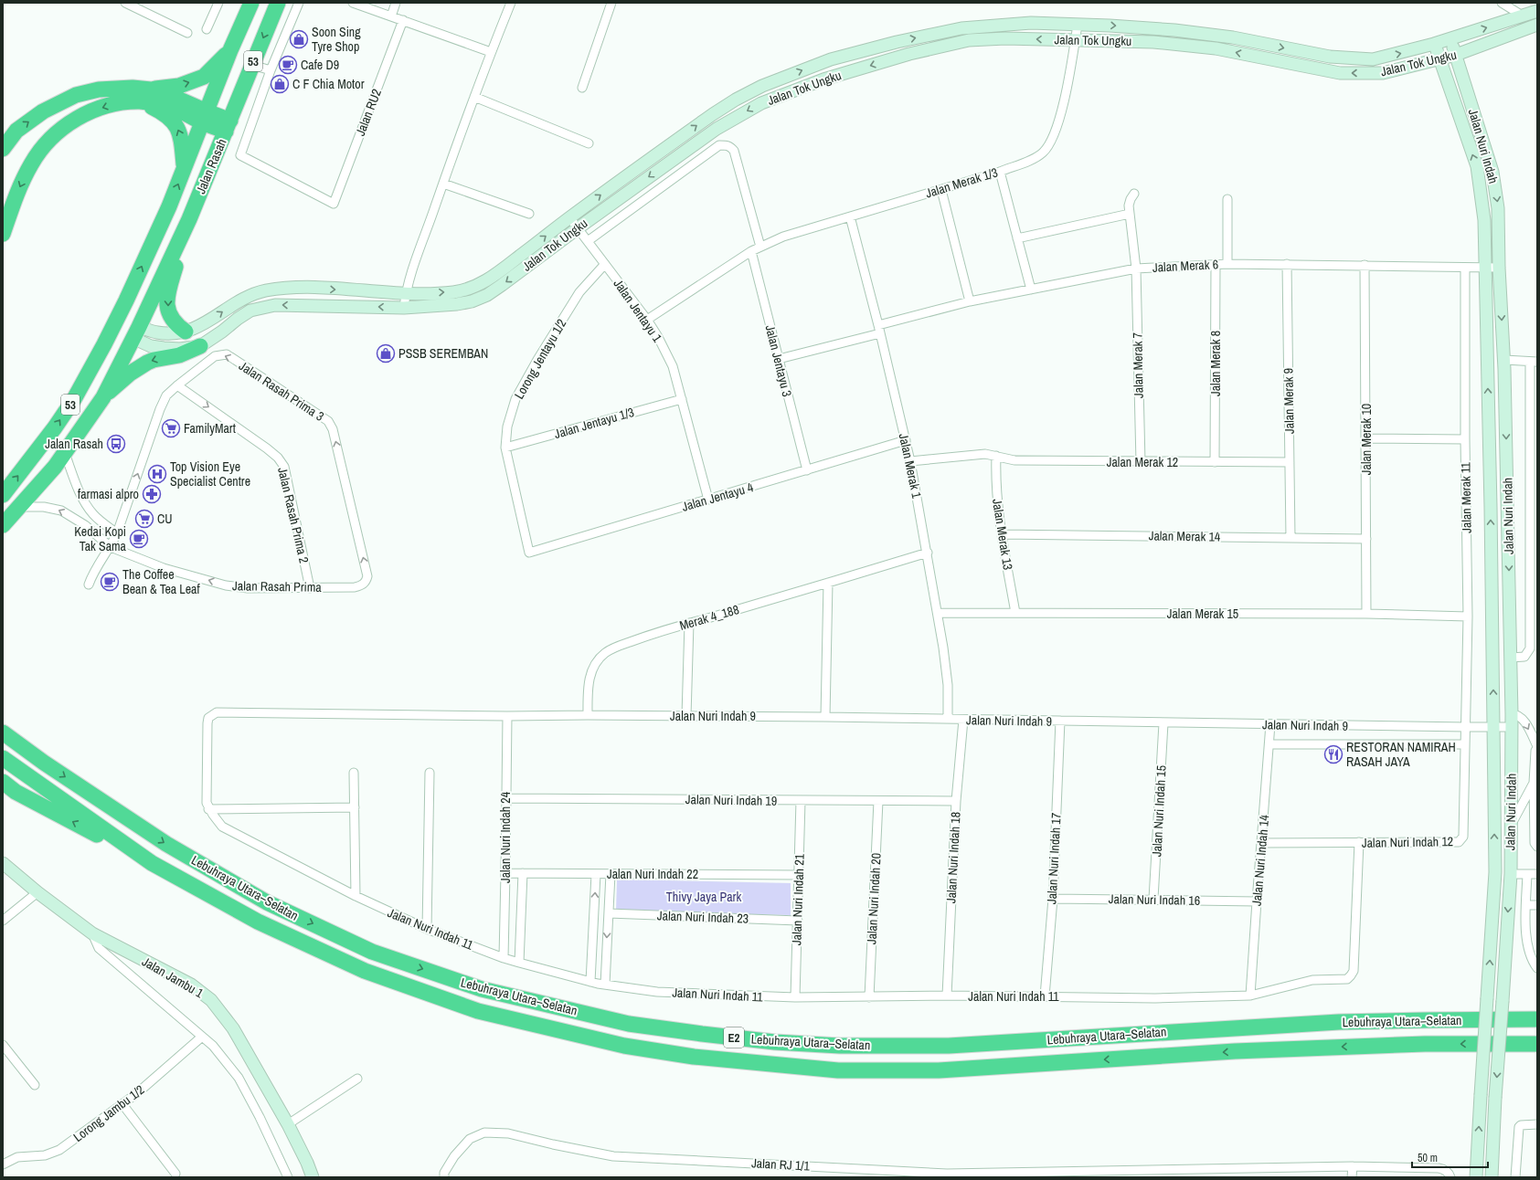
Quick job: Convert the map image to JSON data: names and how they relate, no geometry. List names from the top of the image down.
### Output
{
  "streets": {
    "highway": [
      "53",
      "Jalan Rasah",
      "Lebuhraya Utara–Selatan",
      "E2"
    ],
    "main road": ["Jalan Tok Ungku", "Jalan Nuri Indah", "Jalan Jambu 1"],
    "street": [
      "Jalan RU2",
      "Jalan Merak 1/3",
      "Jalan Merak 6",
      "Jalan Jentayu 1",
      "Lorong Jentayu 1/2",
      "Jalan Jentayu 3",
      "Jalan Merak 8",
      "Jalan Merak 7",
      "Jalan Rasah Prima 3",
      "Jalan Merak 9",
      "Jalan Jentayu 1/3",
      "Jalan Merak 10",
      "Jalan Merak 12",
      "Jalan Merak 1",
      "Jalan Jentayu 4",
      "Jalan Merak 11",
      "Jalan Rasah Prima 2",
      "Jalan Merak 13",
      "Jalan Merak 14",
      "Jalan Rasah Prima",
      "Jalan Merak 15",
      "Merak 4_188",
      "Jalan Nuri Indah 9",
      "Jalan Nuri Indah 19",
      "Jalan Nuri Indah 15",
      "Jalan Nuri Indah 24",
      "Jalan Nuri Indah 12",
      "Jalan Nuri Indah 18",
      "Jalan Nuri Indah 17",
      "Jalan Nuri Indah 14",
      "Jalan Nuri Indah 22",
      "Jalan Nuri Indah 20",
      "Jalan Nuri Indah 21",
      "Jalan Nuri Indah 16",
      "Jalan Nuri Indah 23",
      "Jalan Nuri Indah 11",
      "Lorong Jambu 1/2",
      "Jalan RJ 1/1"
    ]
  },
  "crossings": [
    ["Jalan Tok Ungku", "Jalan Nuri Indah"],
    ["Jalan Tok Ungku", "Jalan Rasah"],
    ["Jalan Tok Ungku", "Jalan Merak 1/3"],
    ["Jalan Tok Ungku", "Jalan Jentayu 1"],
    ["Jalan Nuri Indah", "Jalan Merak 6"],
    ["Jalan Nuri Indah", "Jalan Nuri Indah 9"],
    ["Jalan Rasah", "Jalan Rasah Prima"],
    ["Jalan Merak 1/3", "Jalan Jentayu 1"],
    ["Jalan Merak 1/3", "Jalan Jentayu 3"],
    ["Jalan Merak 1/3", "Jalan Merak 1"],
    ["Jalan Merak 6", "Jalan Merak 8"],
    ["Jalan Merak 6", "Jalan Merak 7"],
    ["Jalan Merak 6", "Jalan Merak 9"],
    ["Jalan Merak 6", "Jalan Merak 10"],
    ["Jalan Merak 6", "Jalan Merak 1"],
    ["Jalan Merak 6", "Jalan Merak 11"],
    ["Jalan Jentayu 1", "Lorong Jentayu 1/2"],
    ["Jalan Jentayu 1", "Jalan Jentayu 1/3"],
    ["Jalan Jentayu 1", "Jalan Jentayu 4"],
    ["Lorong Jentayu 1/2", "Jalan Jentayu 1/3"],
    ["Lorong Jentayu 1/2", "Jalan Jentayu 4"],
    ["Jalan Jentayu 3", "Jalan Jentayu 4"],
    ["Jalan Merak 8", "Jalan Merak 12"],
    ["Jalan Merak 7", "Jalan Merak 12"],
    ["Jalan Rasah Prima 3", "Jalan Rasah Prima 2"],
    ["Jalan Rasah Prima 3", "Jalan Rasah Prima"],
    ["Jalan Merak 9", "Jalan Merak 12"],
    ["Jalan Merak 9", "Jalan Merak 14"],
    ["Jalan Merak 10", "Jalan Merak 14"],
    ["Jalan Merak 10", "Jalan Merak 15"],
    ["Jalan Merak 12", "Jalan Merak 1"],
    ["Jalan Merak 12", "Jalan Merak 13"],
    ["Jalan Merak 1", "Jalan Jentayu 4"],
    ["Jalan Merak 1", "Jalan Merak 15"],
    ["Jalan Merak 1", "Merak 4_188"],
    ["Jalan Merak 1", "Jalan Nuri Indah 9"],
    ["Jalan Merak 11", "Jalan Merak 15"],
    ["Jalan Merak 11", "Jalan Nuri Indah 9"],
    ["Jalan Merak 11", "Jalan Nuri Indah 12"],
    ["Jalan Rasah Prima 2", "Jalan Rasah Prima"],
    ["Jalan Merak 13", "Jalan Merak 14"],
    ["Jalan Merak 13", "Jalan Merak 15"],
    ["Merak 4_188", "Jalan Nuri Indah 9"],
    ["Jalan Nuri Indah 9", "Jalan Nuri Indah 15"],
    ["Jalan Nuri Indah 9", "Jalan Nuri Indah 24"],
    ["Jalan Nuri Indah 9", "Jalan Nuri Indah 12"],
    ["Jalan Nuri Indah 9", "Jalan Nuri Indah 18"],
    ["Jalan Nuri Indah 9", "Jalan Nuri Indah 17"],
    ["Jalan Nuri Indah 9", "Jalan Nuri Indah 14"],
    ["Jalan Nuri Indah 9", "Jalan Nuri Indah 11"],
    ["Jalan Nuri Indah 19", "Jalan Nuri Indah 24"],
    ["Jalan Nuri Indah 19", "Jalan Nuri Indah 18"],
    ["Jalan Nuri Indah 19", "Jalan Nuri Indah 20"],
    ["Jalan Nuri Indah 19", "Jalan Nuri Indah 21"],
    ["Jalan Nuri Indah 15", "Jalan Nuri Indah 16"],
    ["Jalan Nuri Indah 24", "Jalan Nuri Indah 22"],
    ["Jalan Nuri Indah 24", "Jalan Nuri Indah 11"],
    ["Jalan Nuri Indah 12", "Jalan Nuri Indah 14"],
    ["Jalan Nuri Indah 12", "Jalan Nuri Indah 11"],
    ["Jalan Nuri Indah 18", "Jalan Nuri Indah 11"],
    ["Jalan Nuri Indah 17", "Jalan Nuri Indah 16"],
    ["Jalan Nuri Indah 17", "Jalan Nuri Indah 11"],
    ["Jalan Nuri Indah 14", "Jalan Nuri Indah 16"],
    ["Jalan Nuri Indah 14", "Jalan Nuri Indah 11"],
    ["Jalan Nuri Indah 22", "Jalan Nuri Indah 21"],
    ["Jalan Nuri Indah 20", "Jalan Nuri Indah 11"],
    ["Jalan Nuri Indah 21", "Jalan Nuri Indah 23"],
    ["Jalan Nuri Indah 21", "Jalan Nuri Indah 11"]
  ],
  "one_way": ["Jalan Rasah Prima 2", "Jalan Rasah Prima"],
  "parks": ["Thivy Jaya Park"],
  "places": {
    "shop": ["Soon Sing Tyre Shop", "C F Chia Motor", "PSSB SEREMBAN"],
    "cafe": ["Cafe D9", "Kedai Kopi Tak Sama", "The Coffee Bean & Tea Leaf"],
    "supermarket": ["FamilyMart", "CU"],
    "bus stop": ["Jalan Rasah"],
    "hospital": ["Top Vision Eye Specialist Centre"],
    "pharmacy": ["farmasi alpro"],
    "restaurant": ["RESTORAN NAMIRAH RASAH JAYA"]
  },
  "scale_bar": "50 m"
}
